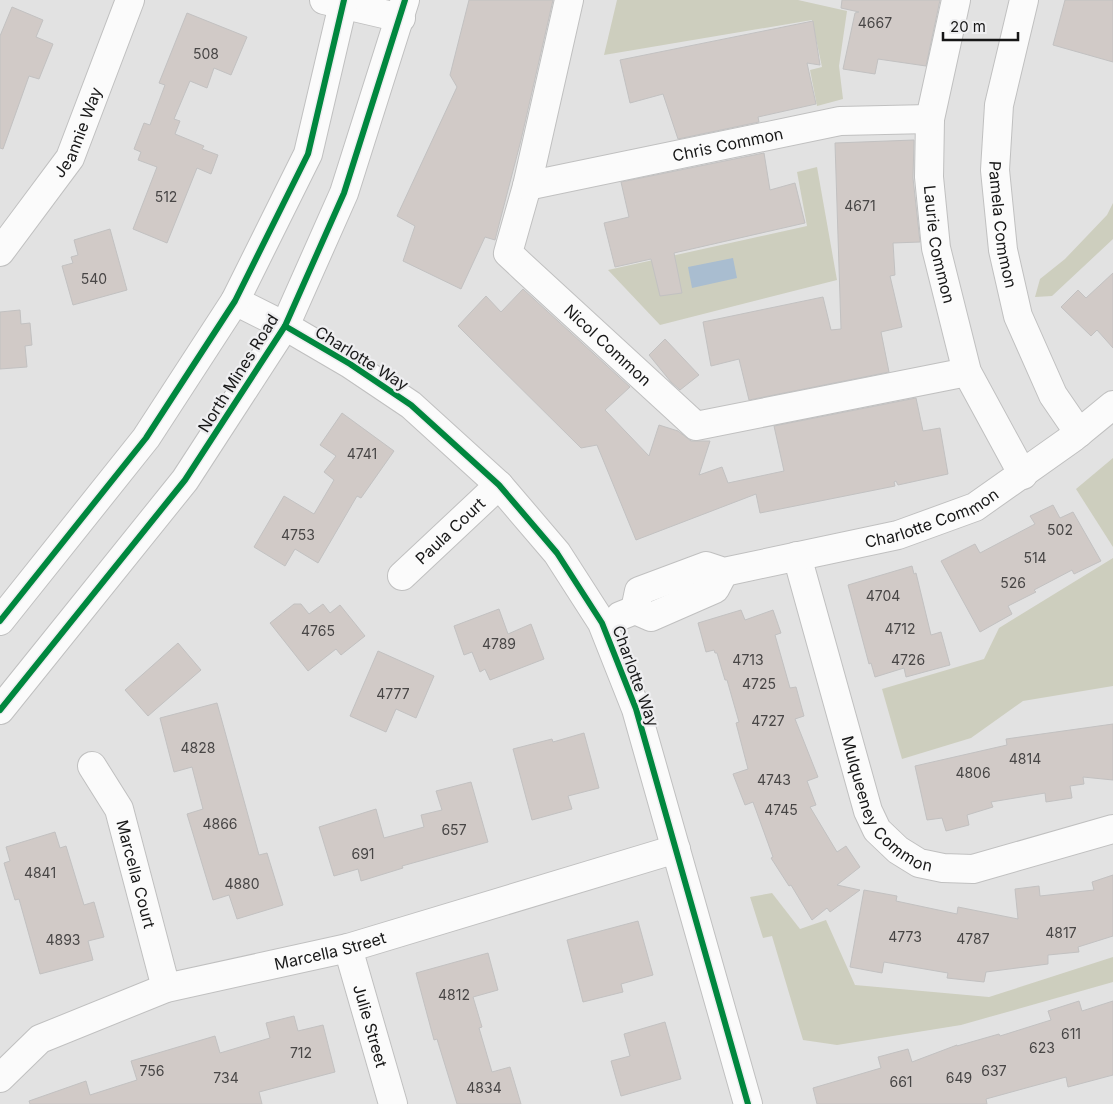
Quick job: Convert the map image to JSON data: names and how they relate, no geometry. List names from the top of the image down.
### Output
{
  "streets": {
    "street": [
      "Jeannie Way",
      "Chris Common",
      "Pamela Common",
      "Laurie Common",
      "Nicol Common",
      "Charlotte Way",
      "North Mines Road",
      "Charlotte Common",
      "Paula Court",
      "Mulqueeney Common",
      "Marcella Court",
      "Marcella Street",
      "Julie Street"
    ]
  },
  "crossings": [
    ["Chris Common", "Laurie Common"],
    ["Chris Common", "Nicol Common"],
    ["Pamela Common", "Charlotte Common"],
    ["Laurie Common", "Nicol Common"],
    ["Laurie Common", "Charlotte Common"],
    ["Charlotte Way", "North Mines Road"],
    ["Charlotte Way", "Charlotte Common"],
    ["Charlotte Way", "Paula Court"],
    ["Charlotte Way", "Marcella Street"],
    ["Charlotte Common", "Mulqueeney Common"],
    ["Marcella Court", "Marcella Street"],
    ["Marcella Street", "Julie Street"]
  ],
  "house_numbers": [
    "4667",
    "508",
    "512",
    "4671",
    "540",
    "4741",
    "502",
    "4753",
    "514",
    "526",
    "4704",
    "4712",
    "4765",
    "4789",
    "4713",
    "4726",
    "4725",
    "4777",
    "4727",
    "4828",
    "4814",
    "4806",
    "4743",
    "4745",
    "4866",
    "657",
    "691",
    "4841",
    "4880",
    "4817",
    "4773",
    "4787",
    "4893",
    "4812",
    "611",
    "623",
    "712",
    "756",
    "637",
    "734",
    "649",
    "661",
    "4834"
  ],
  "scale_bar": "20 m"
}
